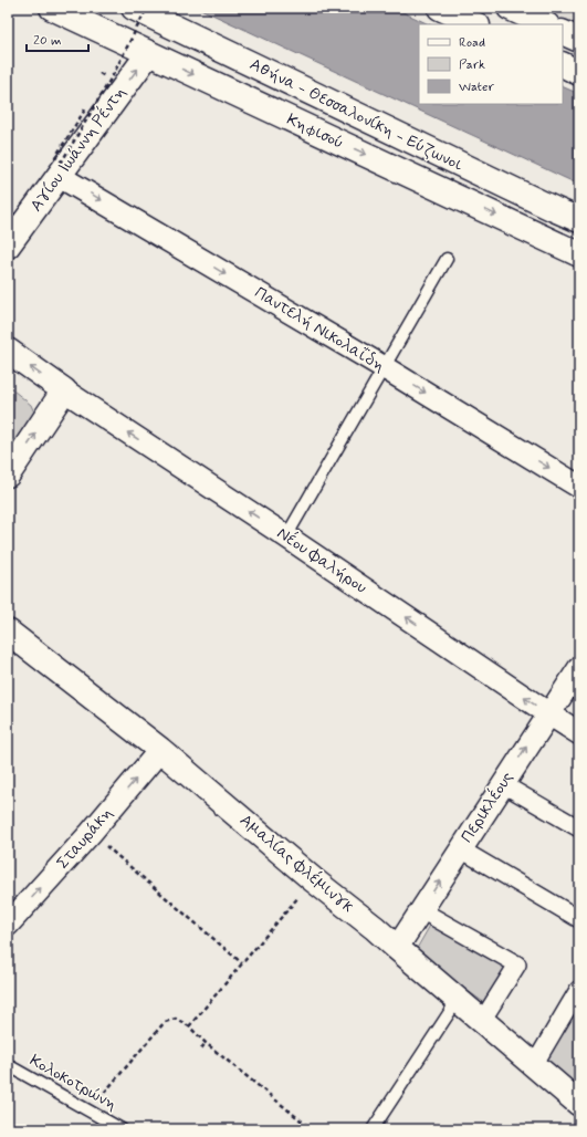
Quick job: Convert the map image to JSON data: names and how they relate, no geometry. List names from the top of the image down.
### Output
{
  "streets": {
    "main road": [
      "Αθήνα - Θεσσαλονίκη - Εύζωνοι",
      "Κηφισού",
      "Αγίου Ιωάννη Ρέντη",
      "Αμαλίας Φλέμινγκ"
    ],
    "street": [
      "Παντελή Νικολαΐδη",
      "Νέου Φαλήρου",
      "Περικλέους",
      "Σταυράκη"
    ],
    "lane": ["Κολοκοτρώνη"]
  },
  "crossings": [
    ["Κηφισού", "Αγίου Ιωάννη Ρέντη"],
    ["Αγίου Ιωάννη Ρέντη", "Παντελή Νικολαΐδη"],
    ["Νέου Φαλήρου", "Περικλέους"],
    ["Περικλέους", "Αμαλίας Φλέμινγκ"],
    ["Σταυράκη", "Αμαλίας Φλέμινγκ"]
  ],
  "one_way": [
    "Αγίου Ιωάννη Ρέντη",
    "Παντελή Νικολαΐδη",
    "Νέου Φαλήρου",
    "Περικλέους",
    "Σταυράκη"
  ],
  "legend": ["Road", "Park", "Water"],
  "scale_bar": "20 m"
}
